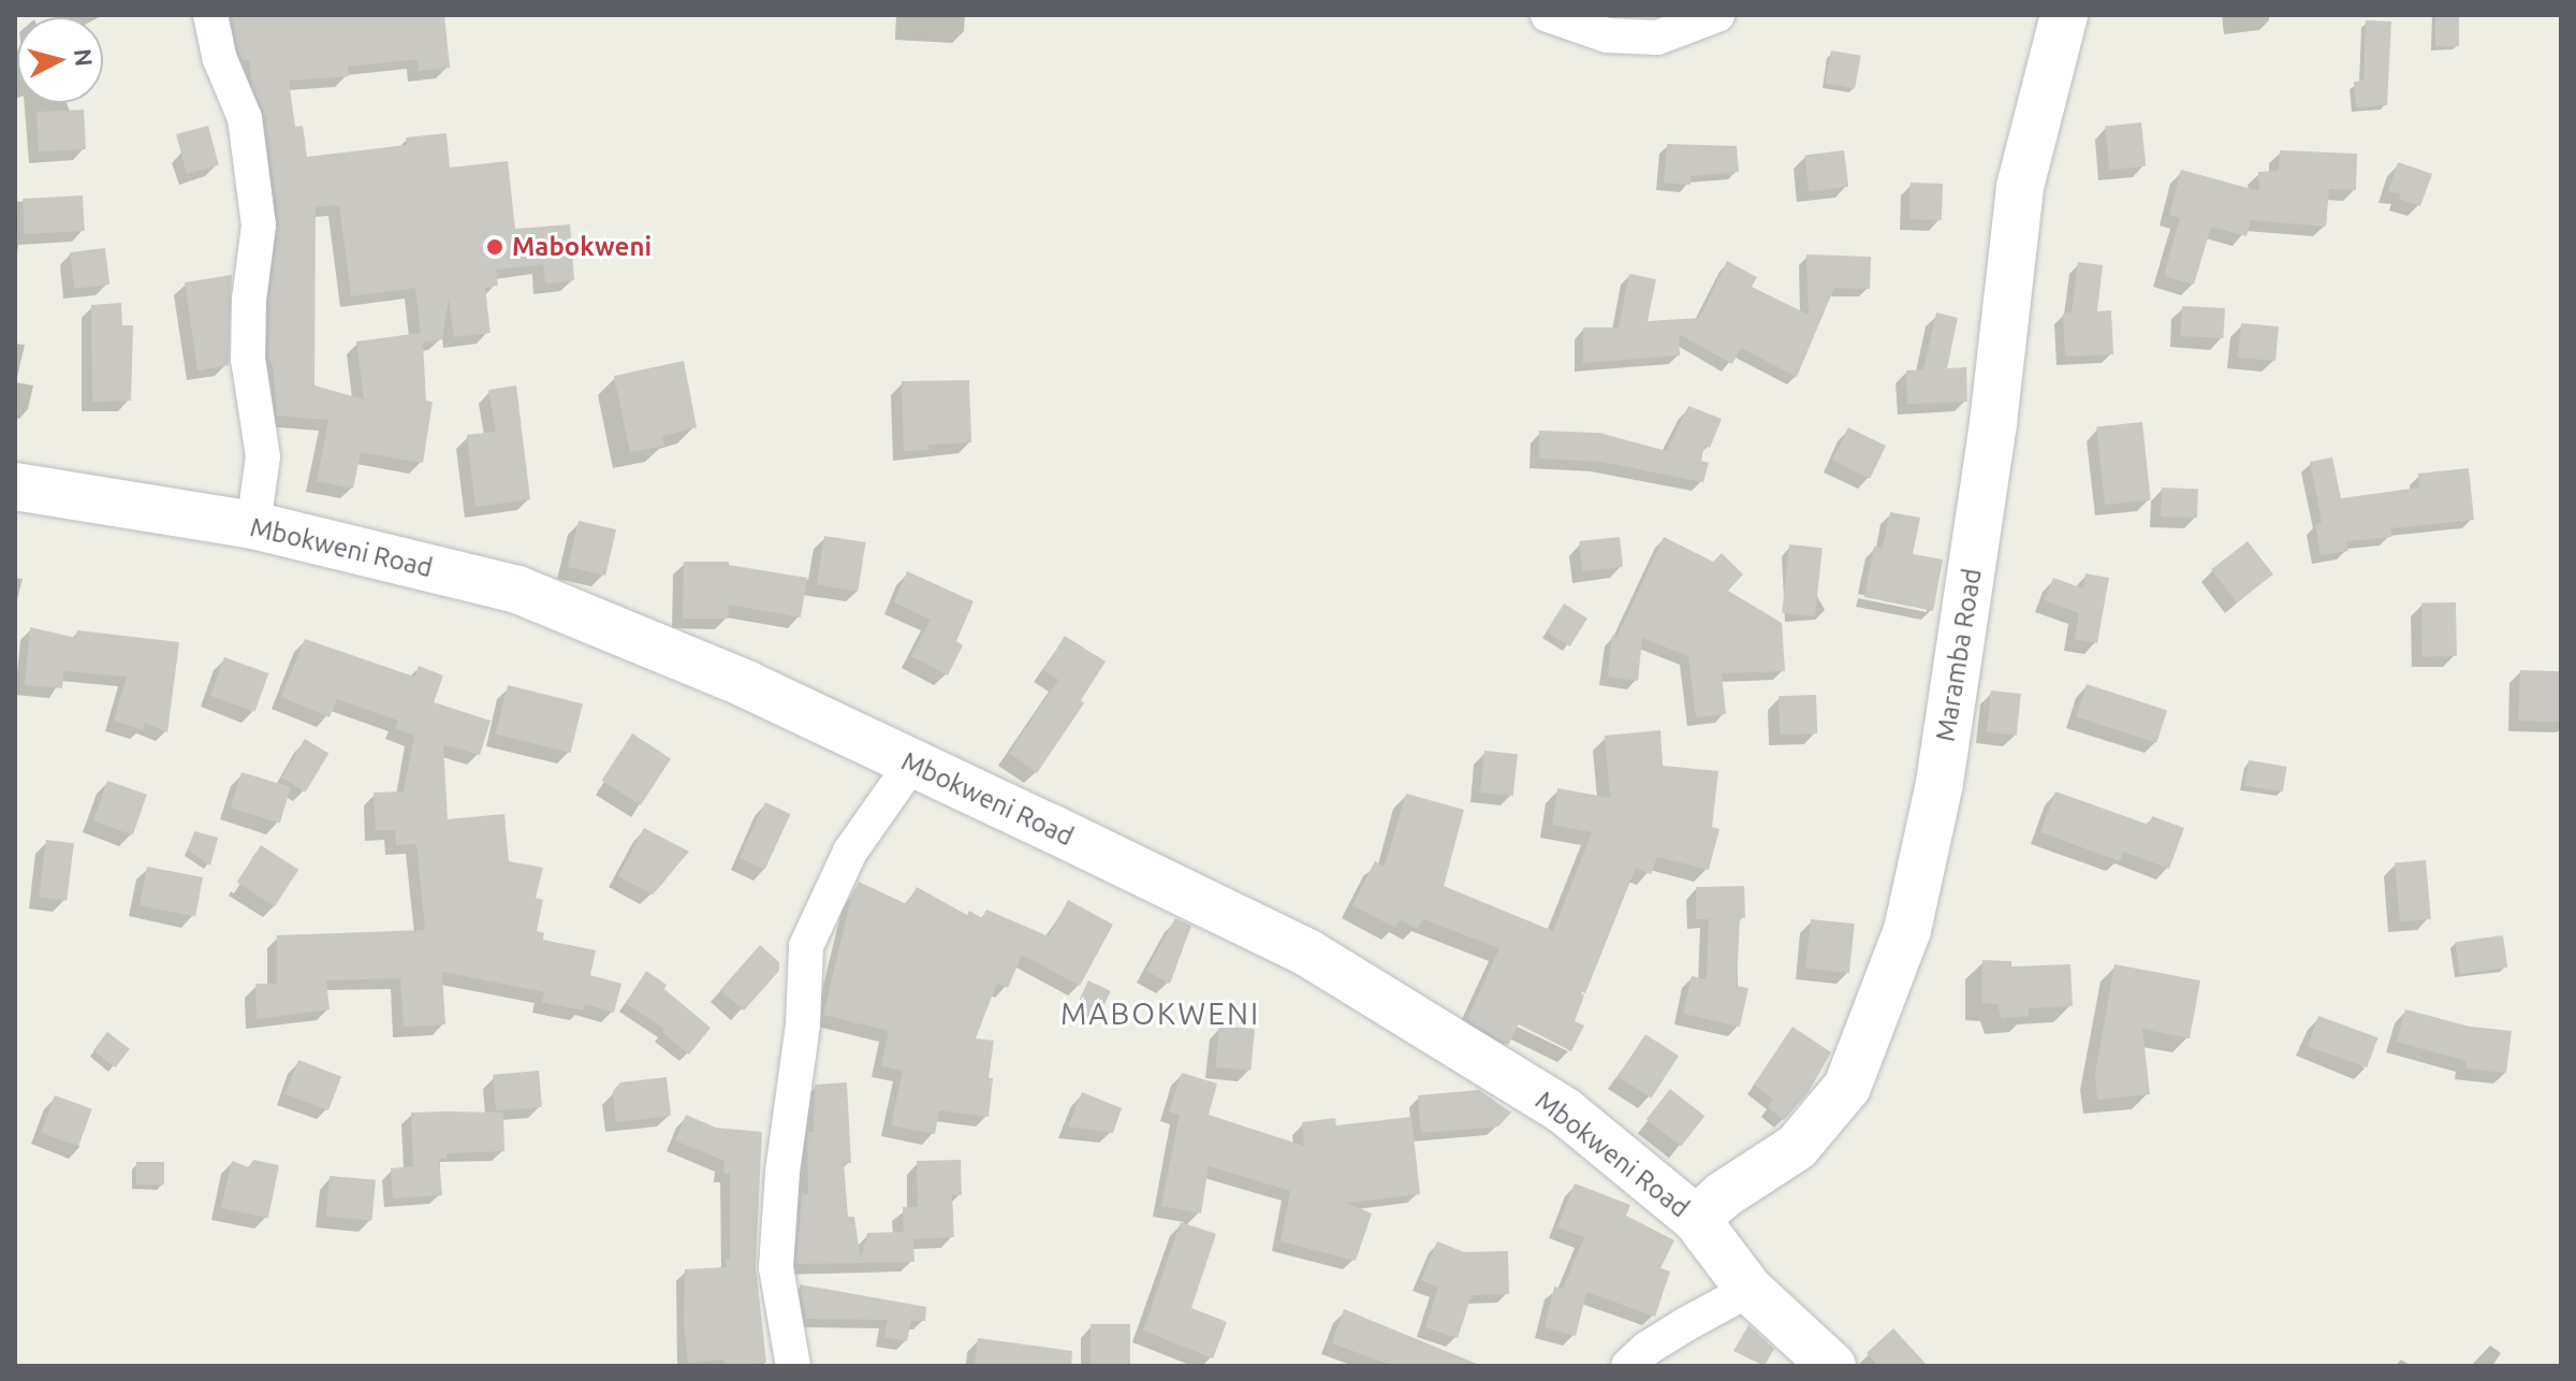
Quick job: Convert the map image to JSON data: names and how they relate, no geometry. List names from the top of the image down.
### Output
{
  "streets": {
    "street": ["Mbokweni Road", "Maramba Road"]
  },
  "crossings": [
    ["Mbokweni Road", "Maramba Road"]
  ],
  "districts": ["MABOKWENI"],
  "places": ["Mabokweni"],
  "north": "right"
}
